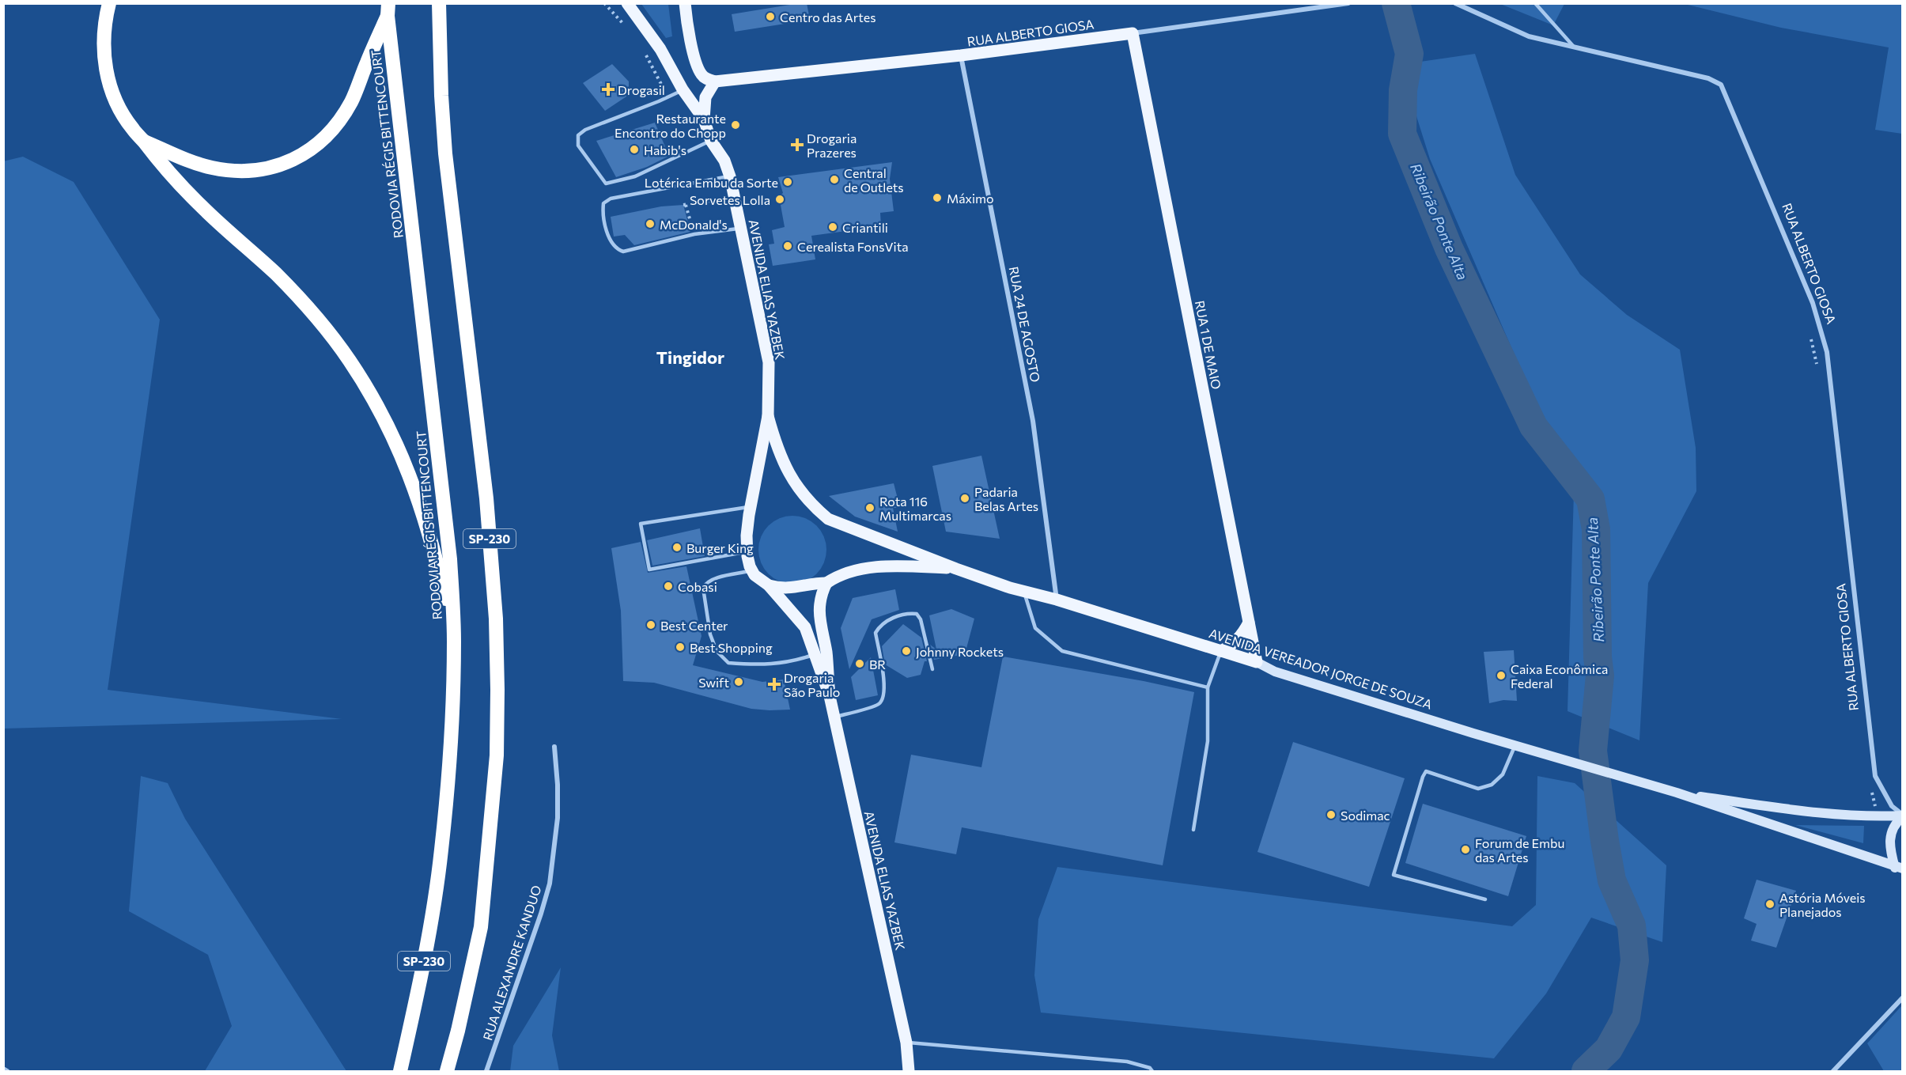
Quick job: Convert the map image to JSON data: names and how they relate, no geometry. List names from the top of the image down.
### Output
{
  "streets": {
    "highway": ["RODOVIA RÉGIS BITTENCOURT", "SP-230"],
    "main road": [
      "RUA ALBERTO GIOSA",
      "AVENIDA ELIAS YAZBEK",
      "RUA 1 DE MAIO",
      "AVENIDA VEREADOR JORGE DE SOUZA"
    ],
    "street": ["RUA 24 DE AGOSTO", "RUA ALEXANDRE KANDUO"]
  },
  "crossings": [
    ["RUA ALBERTO GIOSA", "RUA 24 DE AGOSTO"],
    ["RUA ALBERTO GIOSA", "RUA 1 DE MAIO"],
    ["RUA ALBERTO GIOSA", "AVENIDA VEREADOR JORGE DE SOUZA"],
    ["AVENIDA ELIAS YAZBEK", "AVENIDA VEREADOR JORGE DE SOUZA"],
    ["RUA 24 DE AGOSTO", "AVENIDA VEREADOR JORGE DE SOUZA"],
    ["RUA 1 DE MAIO", "AVENIDA VEREADOR JORGE DE SOUZA"]
  ],
  "districts": ["Tingidor"],
  "water": ["Ribeirão Ponte Alta"],
  "places": {
    "other": [
      "Centro das Artes",
      "Restaurante Encontro do Chopp",
      "Habib's",
      "Central de Outlets",
      "Lotérica Embu da Sorte",
      "Máximo",
      "Sorvetes Lolla",
      "McDonald's",
      "Criantili",
      "Cerealista FonsVita",
      "Padaria Belas Artes",
      "Rota 116 Multimarcas",
      "Burger King",
      "Cobasi",
      "Best Center",
      "Best Shopping",
      "Johnny Rockets",
      "BR",
      "Caixa Econômica Federal",
      "Swift",
      "Sodimac",
      "Forum de Embu das Artes",
      "Astória Móveis Planejados"
    ],
    "health": ["Drogasil", "Drogaria Prazeres", "Drogaria São Paulo"]
  }
}
